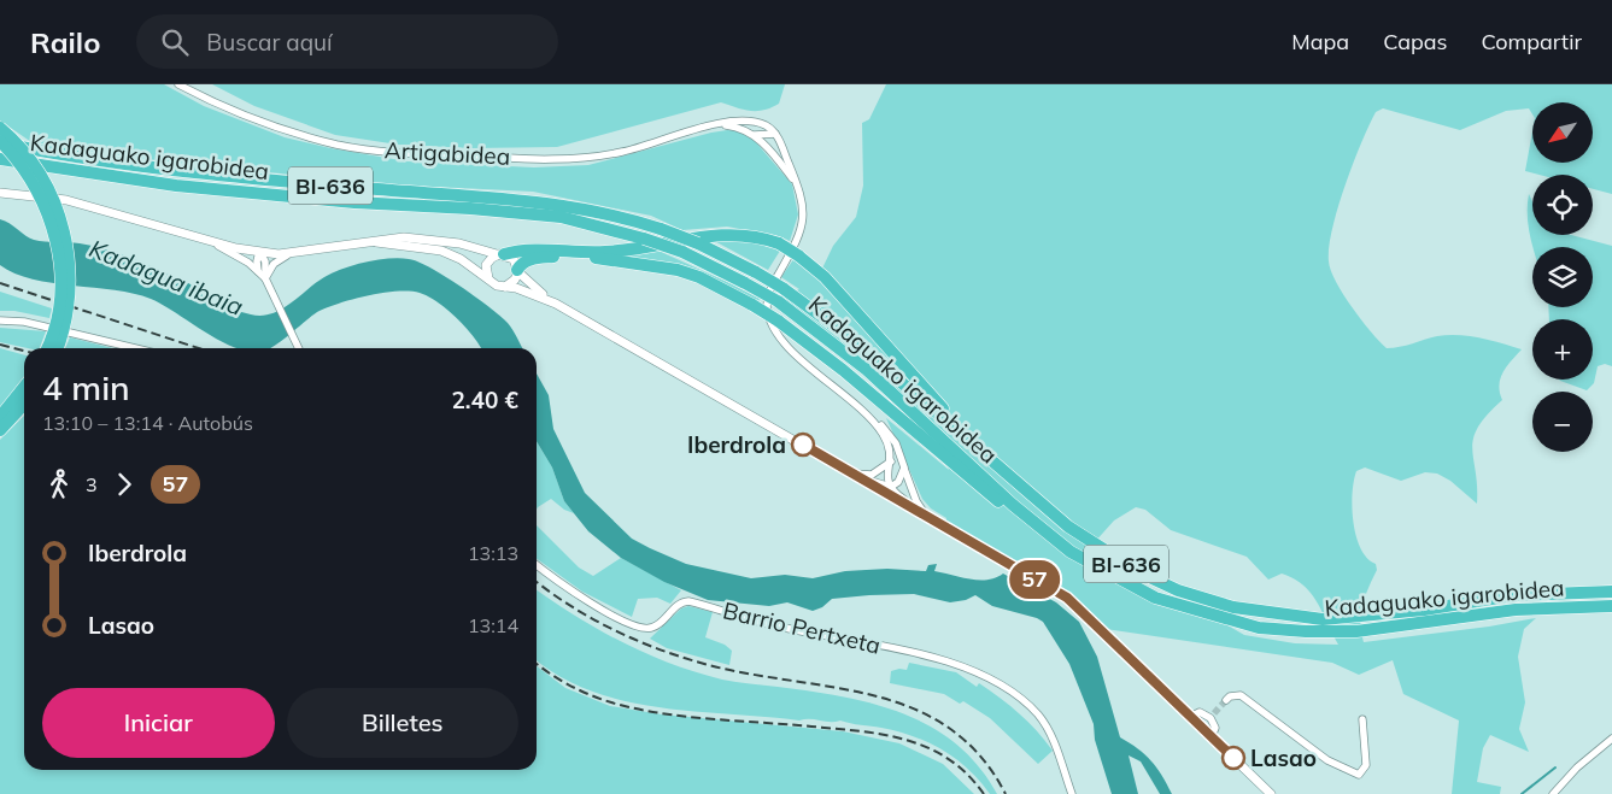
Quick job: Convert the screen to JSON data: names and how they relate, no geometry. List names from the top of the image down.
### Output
{
  "streets": {
    "highway": ["Kadaguako igarobidea", "BI-636"],
    "street": ["Artigabidea", "Barrio Pertxeta"]
  },
  "water": ["Kadagua ibaia"],
  "places": ["Iberdrola", "Lasao"],
  "lines": ["bus line 57"],
  "north": "bottom left",
  "page": {
    "header": "Railo",
    "search": "Buscar aquí",
    "nav": ["Mapa", "Capas", "Compartir"],
    "on_map": "57",
    "map_buttons": ["+", "−"],
    "heading": ["4 min", "13:10 – 13:14 · Autobús", "2.40 €"],
    "legs": ["3", "57"],
    "list": [
      {
        "name": "Iberdrola",
        "value": "13:13"
      },
      {
        "name": "Lasao",
        "value": "13:14"
      }
    ],
    "buttons": ["Iniciar", "Billetes"]
  }
}
